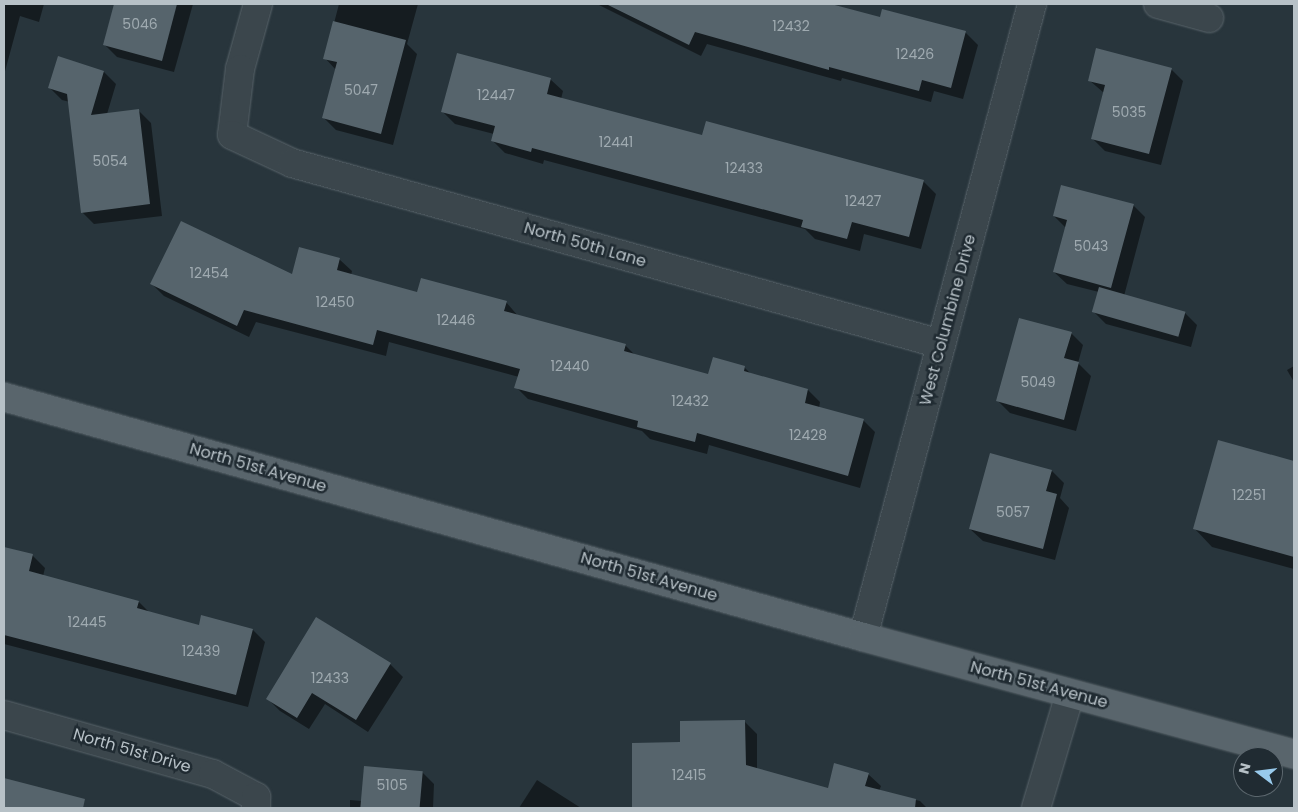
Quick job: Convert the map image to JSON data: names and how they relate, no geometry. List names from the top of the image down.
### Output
{
  "streets": {
    "main road": ["North 51st Avenue"],
    "street": ["North 50th Lane", "West Columbine Drive", "North 51st Drive"]
  },
  "crossings": [
    ["North 50th Lane", "West Columbine Drive"],
    ["West Columbine Drive", "North 51st Avenue"]
  ],
  "house_numbers": [
    "5046",
    "12432",
    "12426",
    "5047",
    "12447",
    "5035",
    "12441",
    "5054",
    "12433",
    "12427",
    "5043",
    "12454",
    "12450",
    "12446",
    "12440",
    "5049",
    "12432",
    "12428",
    "12251",
    "5057",
    "12445",
    "12439",
    "12433",
    "12415",
    "5105"
  ],
  "north": "left"
}
